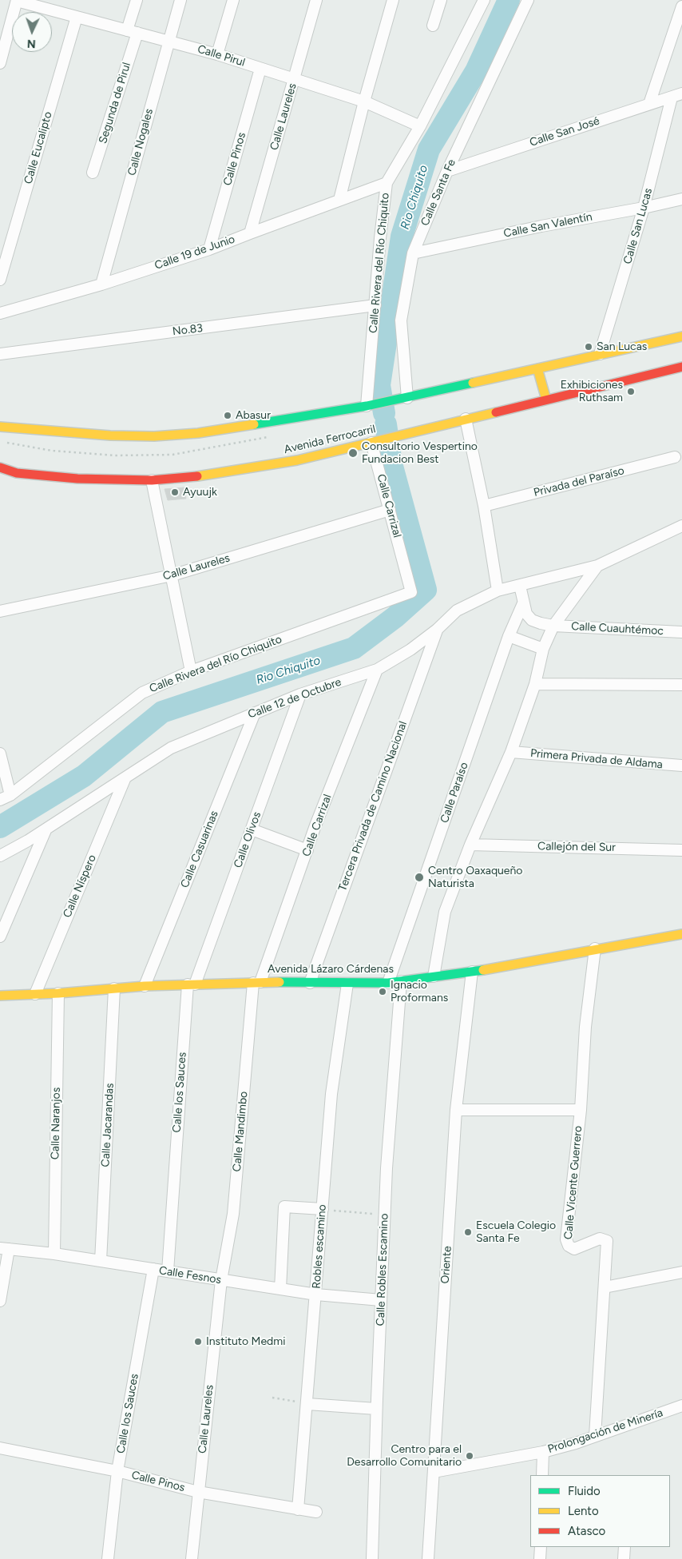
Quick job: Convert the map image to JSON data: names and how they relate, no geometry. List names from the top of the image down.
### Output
{
  "streets": {
    "main road": ["Avenida Ferrocarril", "Avenida Lázaro Cárdenas"],
    "street": [
      "Calle Pirul",
      "Segunda de Pirul",
      "Calle Laureles",
      "Calle San José",
      "Calle Nogales",
      "Calle Eucalipto",
      "Calle Pinos",
      "Calle Santa Fe",
      "Calle San Valentín",
      "Calle San Lucas",
      "Calle 19 de Junio",
      "Calle Rivera del Río Chiquito",
      "No.83",
      "Privada del Paraíso",
      "Calle Carrizal",
      "Calle Cuauhtémoc",
      "Calle 12 de Octubre",
      "Primera Privada de Aldama",
      "Calle Paraíso",
      "Tercera Privada de Camino Nacional",
      "Calle Olivos",
      "Callejón del Sur",
      "Calle Casuarinas",
      "Calle Níspero",
      "Calle los Sauces",
      "Calle Naranjos",
      "Calle Jacarandas",
      "Calle Mandimbo",
      "Calle Vicente Guerrero",
      "Robles escamino",
      "Oriente",
      "Calle Robles Escamino",
      "Calle Fesnos",
      "Prolongación de Minería"
    ]
  },
  "crossings": [
    ["Calle Pirul", "Segunda de Pirul"],
    ["Calle Pirul", "Calle Laureles"],
    ["Calle Pirul", "Calle Nogales"],
    ["Calle Pirul", "Calle Eucalipto"],
    ["Calle Pirul", "Calle Pinos"],
    ["Calle Pirul", "Calle Rivera del Río Chiquito"],
    ["Calle Laureles", "Calle Pinos"],
    ["Calle Laureles", "Calle 19 de Junio"],
    ["Calle Laureles", "Calle Carrizal"],
    ["Calle Laureles", "Calle Mandimbo"],
    ["Calle Laureles", "Calle Fesnos"],
    ["Calle San José", "Calle Santa Fe"],
    ["Calle San José", "Calle San Lucas"],
    ["Calle Nogales", "Calle 19 de Junio"],
    ["Calle Pinos", "Calle 19 de Junio"],
    ["Calle Pinos", "Calle los Sauces"],
    ["Calle Pinos", "Robles escamino"],
    ["Calle Santa Fe", "Calle San Valentín"],
    ["Calle San Valentín", "Calle San Lucas"],
    ["Calle 19 de Junio", "Calle Rivera del Río Chiquito"],
    ["Calle Rivera del Río Chiquito", "No.83"],
    ["Calle Rivera del Río Chiquito", "Calle Carrizal"],
    ["Avenida Ferrocarril", "Calle Carrizal"],
    ["Calle Carrizal", "Calle 12 de Octubre"],
    ["Calle Carrizal", "Avenida Lázaro Cárdenas"],
    ["Calle Carrizal", "Calle Mandimbo"],
    ["Calle Cuauhtémoc", "Calle 12 de Octubre"],
    ["Calle Cuauhtémoc", "Calle Paraíso"],
    ["Calle 12 de Octubre", "Primera Privada de Aldama"],
    ["Calle 12 de Octubre", "Tercera Privada de Camino Nacional"],
    ["Calle 12 de Octubre", "Calle Olivos"],
    ["Calle 12 de Octubre", "Callejón del Sur"],
    ["Calle 12 de Octubre", "Calle Casuarinas"],
    ["Calle 12 de Octubre", "Calle Níspero"],
    ["Calle 12 de Octubre", "Avenida Lázaro Cárdenas"],
    ["Calle Paraíso", "Avenida Lázaro Cárdenas"],
    ["Tercera Privada de Camino Nacional", "Avenida Lázaro Cárdenas"],
    ["Calle Olivos", "Avenida Lázaro Cárdenas"],
    ["Calle Olivos", "Calle los Sauces"],
    ["Calle Casuarinas", "Avenida Lázaro Cárdenas"],
    ["Calle Níspero", "Avenida Lázaro Cárdenas"],
    ["Avenida Lázaro Cárdenas", "Calle los Sauces"],
    ["Avenida Lázaro Cárdenas", "Calle Naranjos"],
    ["Avenida Lázaro Cárdenas", "Calle Jacarandas"],
    ["Avenida Lázaro Cárdenas", "Calle Mandimbo"],
    ["Avenida Lázaro Cárdenas", "Calle Vicente Guerrero"],
    ["Avenida Lázaro Cárdenas", "Robles escamino"],
    ["Avenida Lázaro Cárdenas", "Oriente"],
    ["Avenida Lázaro Cárdenas", "Calle Robles Escamino"],
    ["Calle los Sauces", "Calle Fesnos"],
    ["Calle Naranjos", "Calle Fesnos"],
    ["Calle Jacarandas", "Calle Fesnos"],
    ["Calle Mandimbo", "Calle Fesnos"],
    ["Calle Vicente Guerrero", "Prolongación de Minería"],
    ["Robles escamino", "Calle Fesnos"],
    ["Oriente", "Prolongación de Minería"],
    ["Calle Robles Escamino", "Calle Fesnos"]
  ],
  "water": ["Rio Chiquito"],
  "places": [
    "San Lucas",
    "Exhibiciones Ruthsam",
    "Abasur",
    "Consultorio Vespertino Fundacion Best",
    "Ayuujk",
    "Centro Oaxaqueño Naturista",
    "Ignacio Proformans",
    "Escuela Colegio Santa Fe",
    "Instituto Medmi",
    "Centro para el Desarrollo Comunitario"
  ],
  "legend": ["Fluido", "Lento", "Atasco"],
  "north": "bottom"
}
